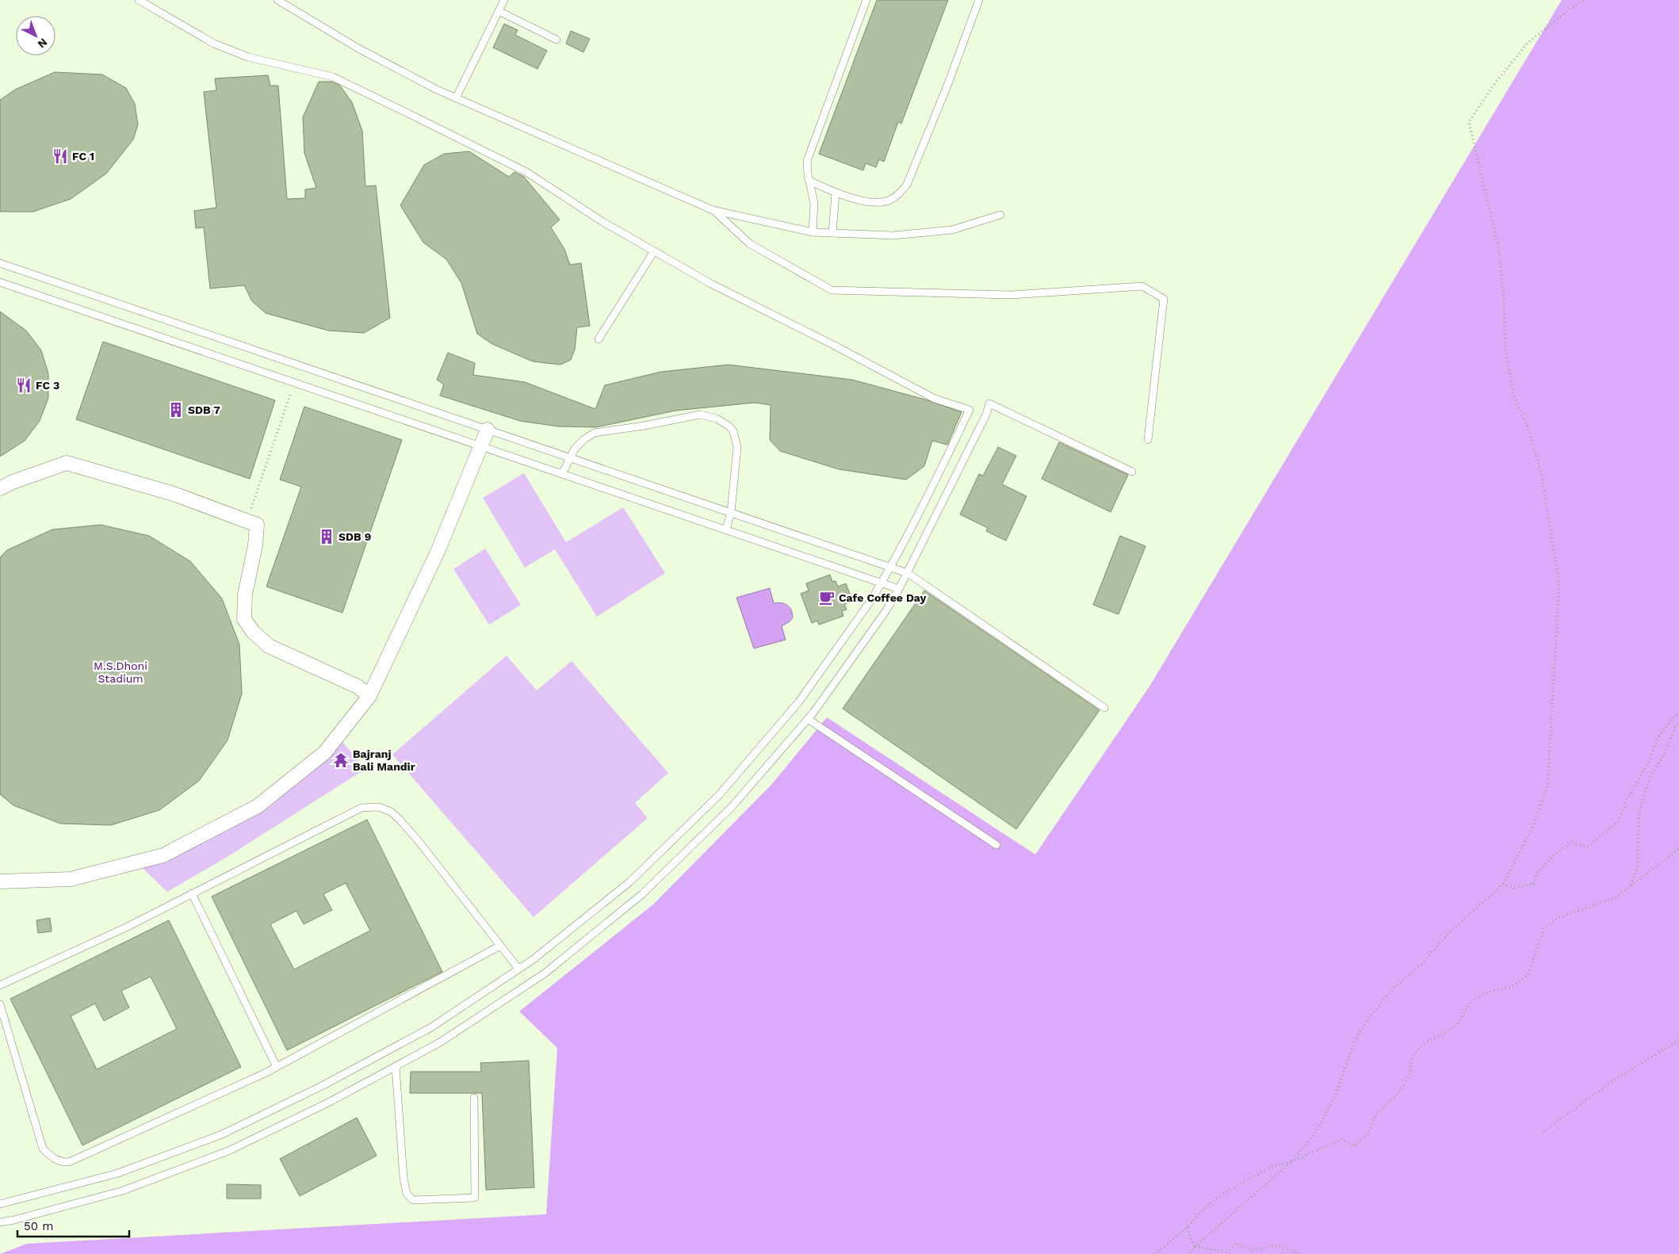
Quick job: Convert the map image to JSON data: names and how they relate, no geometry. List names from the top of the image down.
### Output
{
  "parks": ["M.S.Dhoni Stadium"],
  "places": {
    "restaurant": ["FC 1", "FC 3"],
    "building": ["SDB 7", "SDB 9"],
    "cafe": ["Cafe Coffee Day"],
    "temple": ["Bajranj Bali Mandir"]
  },
  "scale_bar": "50 m",
  "north": "bottom right"
}
